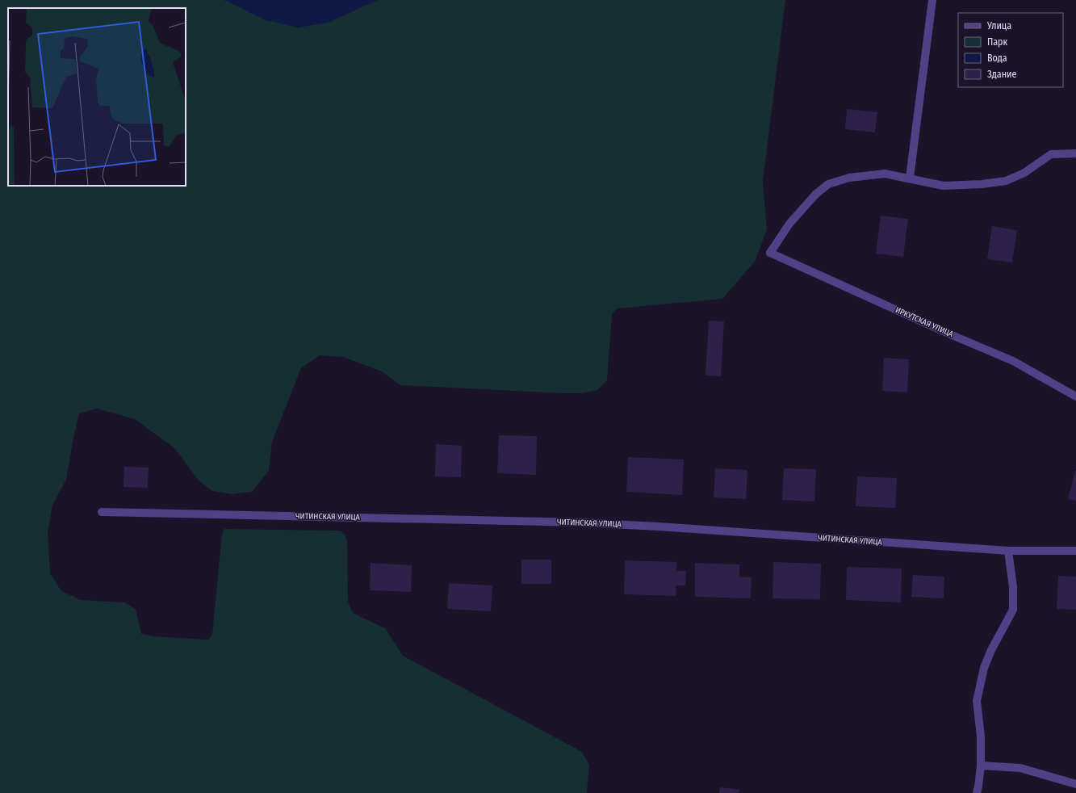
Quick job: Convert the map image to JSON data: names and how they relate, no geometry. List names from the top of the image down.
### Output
{
  "streets": {
    "street": ["ИРКУТСКАЯ УЛИЦА", "ЧИТИНСКАЯ УЛИЦА"]
  },
  "legend": [
    "Улица",
    "Парк",
    "Вода",
    "Здание"
  ]
}
